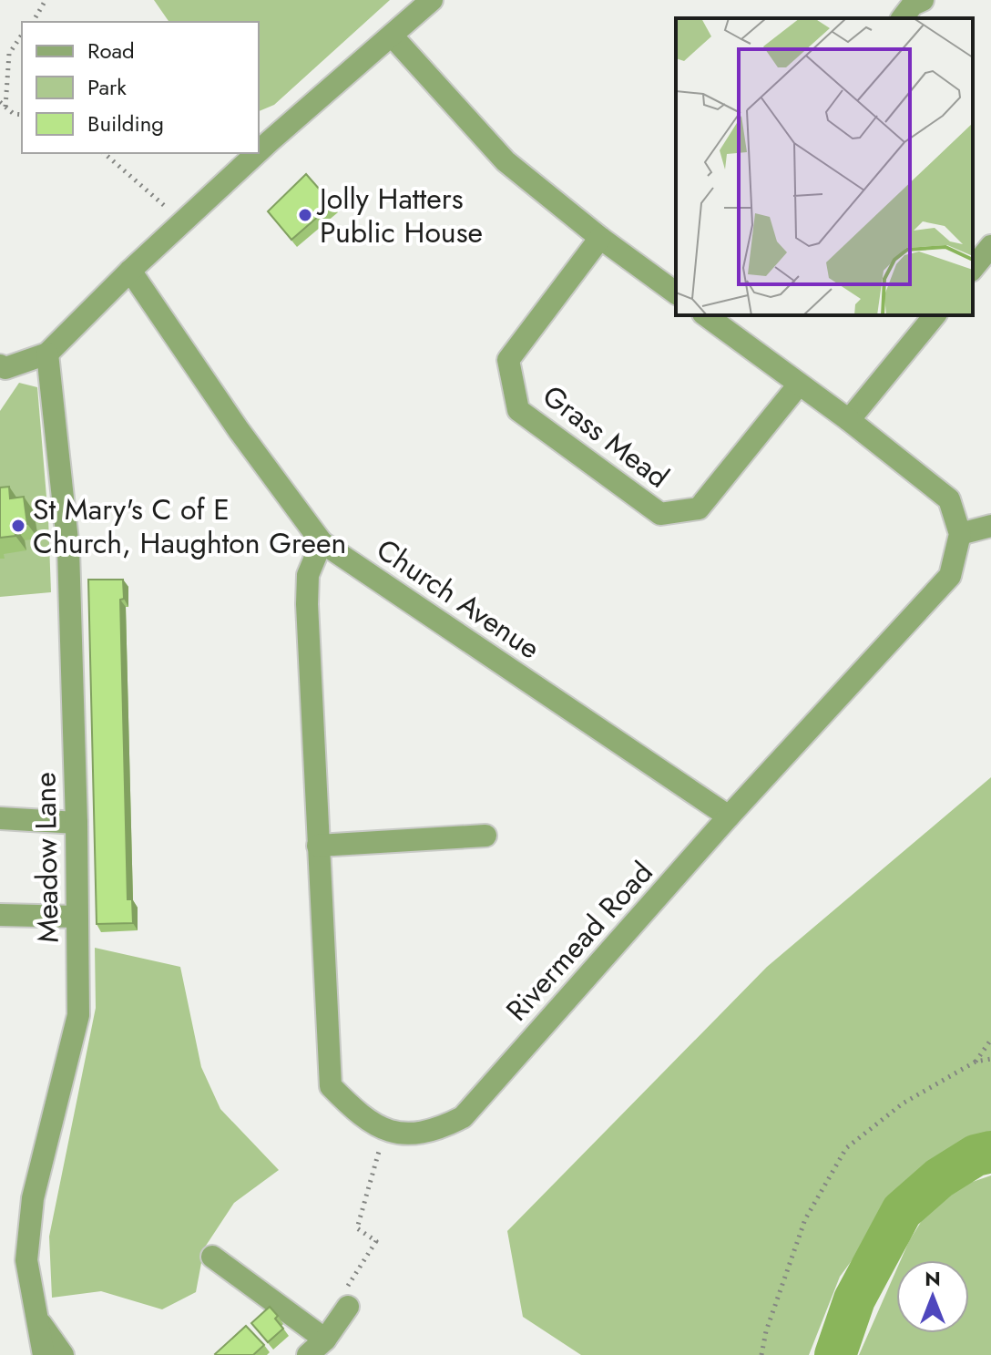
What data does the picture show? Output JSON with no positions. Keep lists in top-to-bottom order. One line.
{"streets":{"street":["Grass Mead","Church Avenue","Meadow Lane","Rivermead Road"]},"crossings":[["Church Avenue","Rivermead Road"]],"places":["Jolly Hatters Public House","St Mary's C of E Church, Haughton Green"],"legend":["Road","Park","Building"],"north":"top"}
